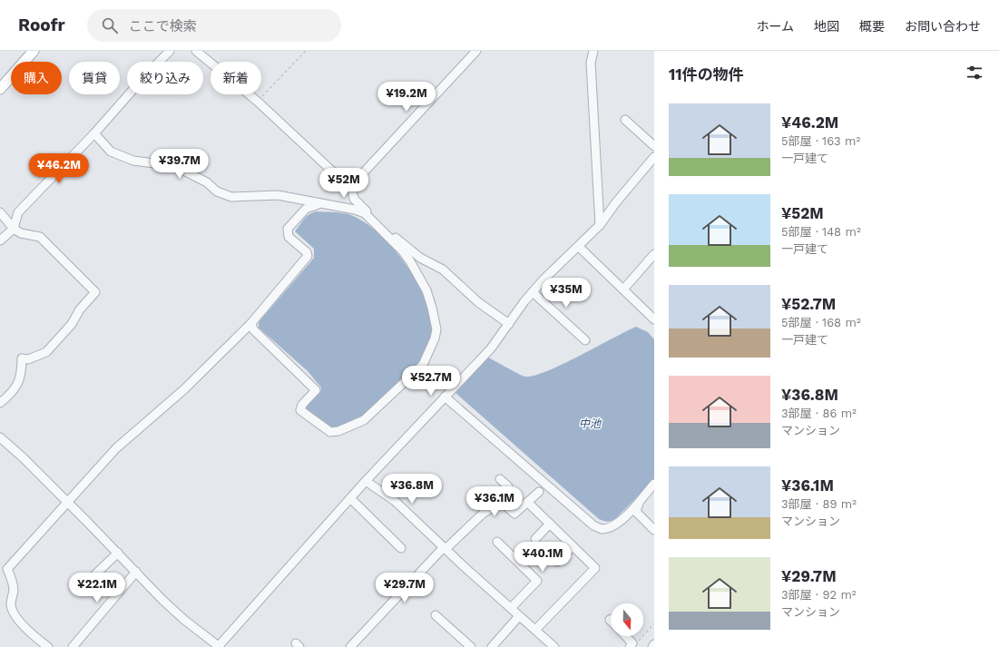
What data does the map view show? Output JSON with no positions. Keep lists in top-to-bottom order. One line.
{"water":["中池"],"north":"bottom","page":{"header":"Roofr","search":"ここで検索","nav":["ホーム","地図","概要","お問い合わせ"],"heading":"11件の物件","chip":["購入","賃貸","絞り込み","新着"],"price":["¥19.2M","¥39.7M","¥46.2M","¥52M","¥35M","¥52.7M","¥36.8M","¥36.1M","¥40.1M","¥22.1M","¥29.7M"],"list":[{"name":"¥46.2M","note":"5部屋 · 163 m² · 一戸建て"},{"name":"¥52M","note":"5部屋 · 148 m² · 一戸建て"},{"name":"¥52.7M","note":"5部屋 · 168 m² · 一戸建て"},{"name":"¥36.8M","note":"3部屋 · 86 m² · マンション"},{"name":"¥36.1M","note":"3部屋 · 89 m² · マンション"},{"name":"¥29.7M","note":"3部屋 · 92 m² · マンション"}]}}
